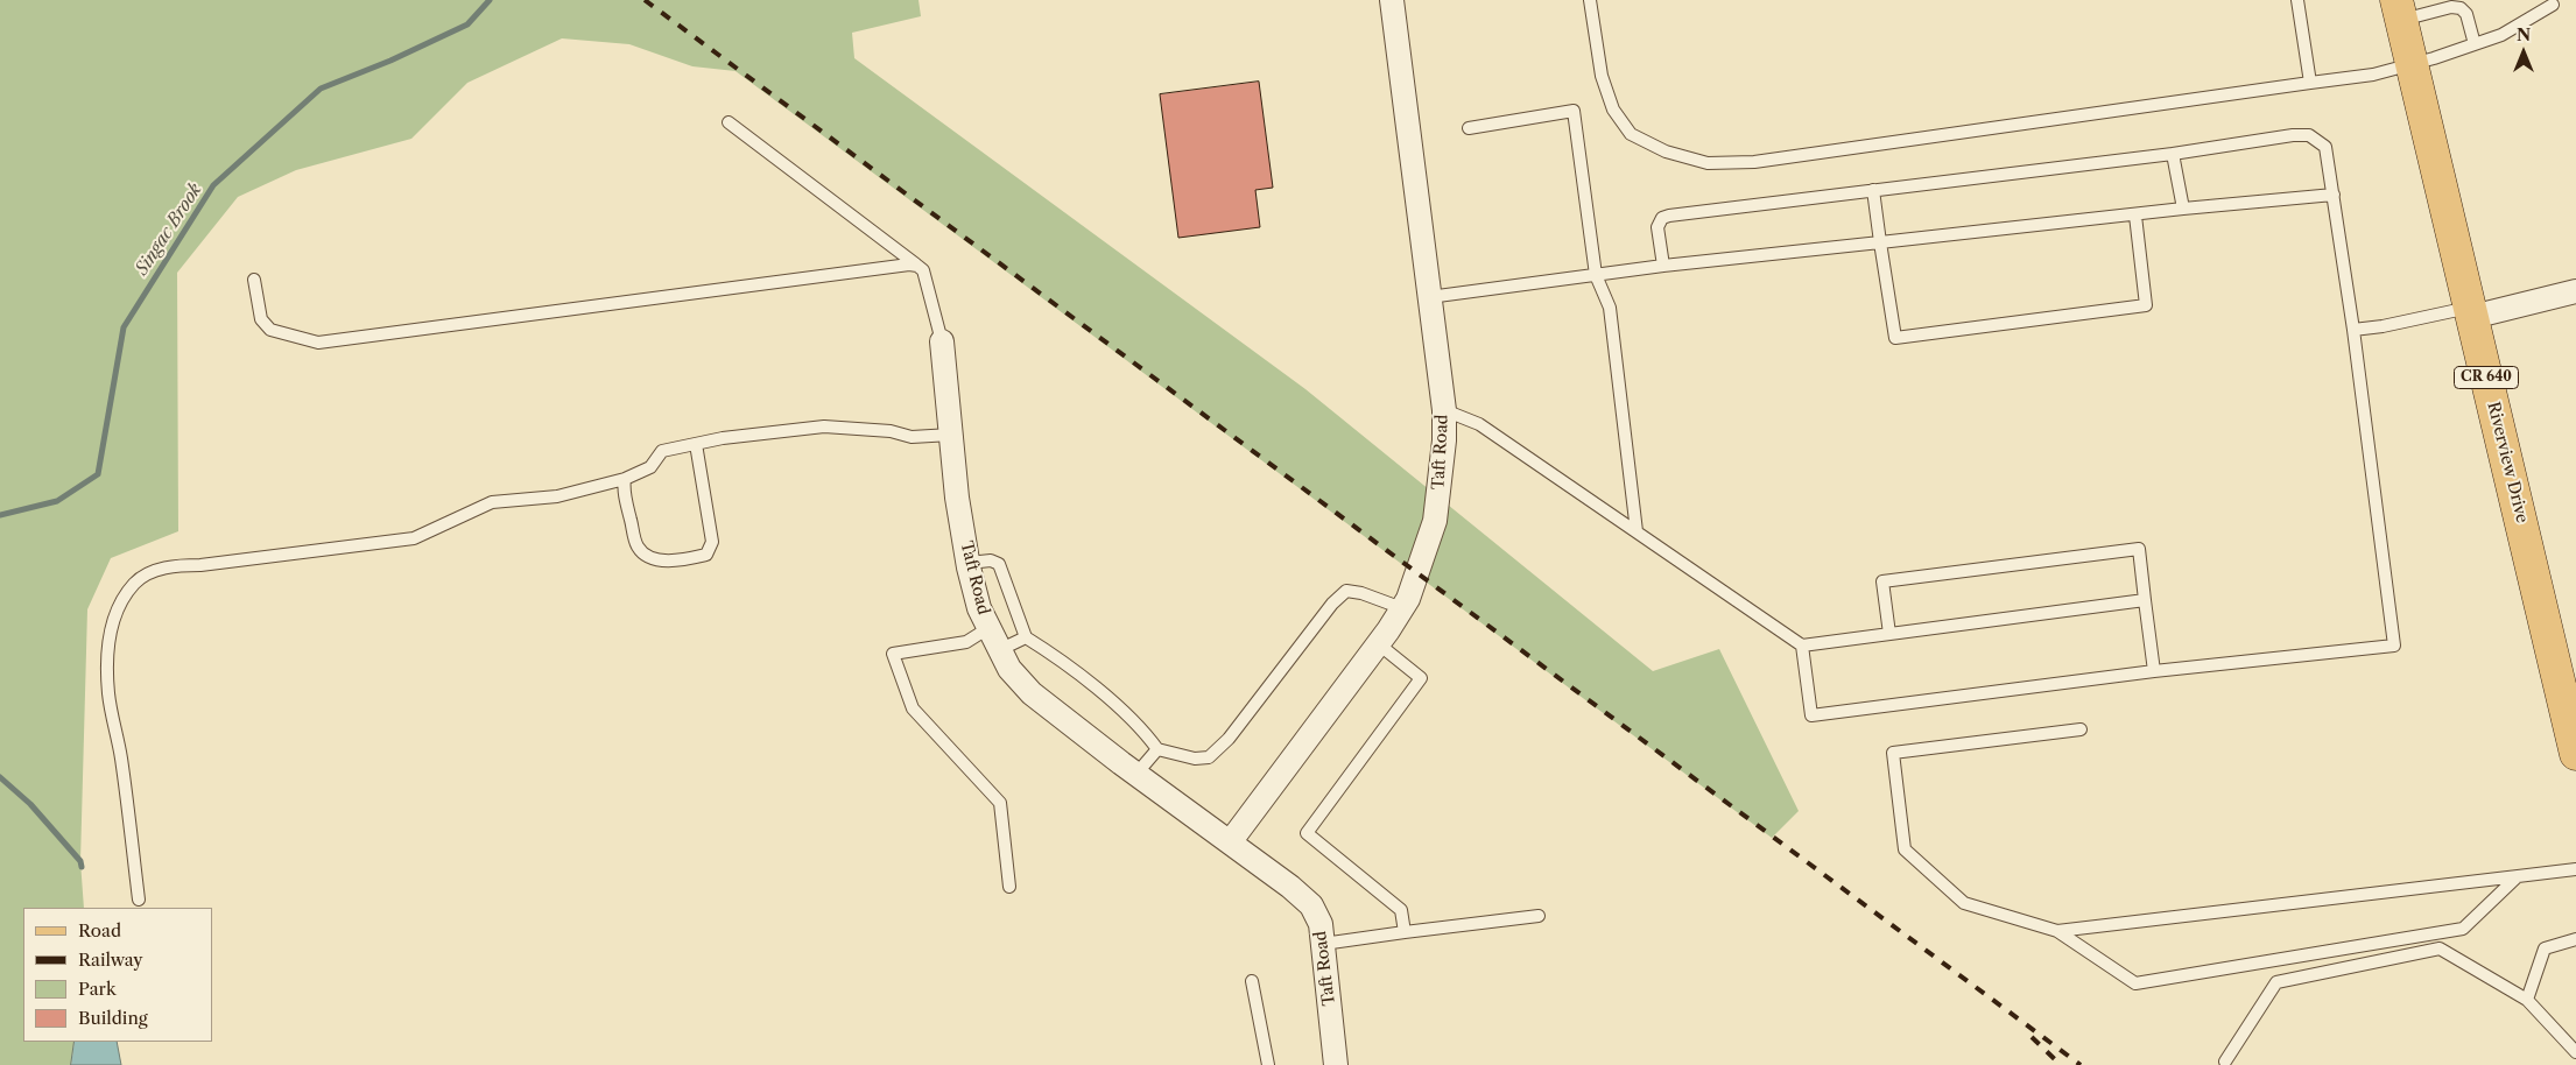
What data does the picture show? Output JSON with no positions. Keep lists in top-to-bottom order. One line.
{"streets":{"main road":["CR 640","Riverview Drive"],"street":["Taft Road"]},"water":["Singac Brook"],"legend":["Road","Railway","Park","Building"],"north":"top"}
